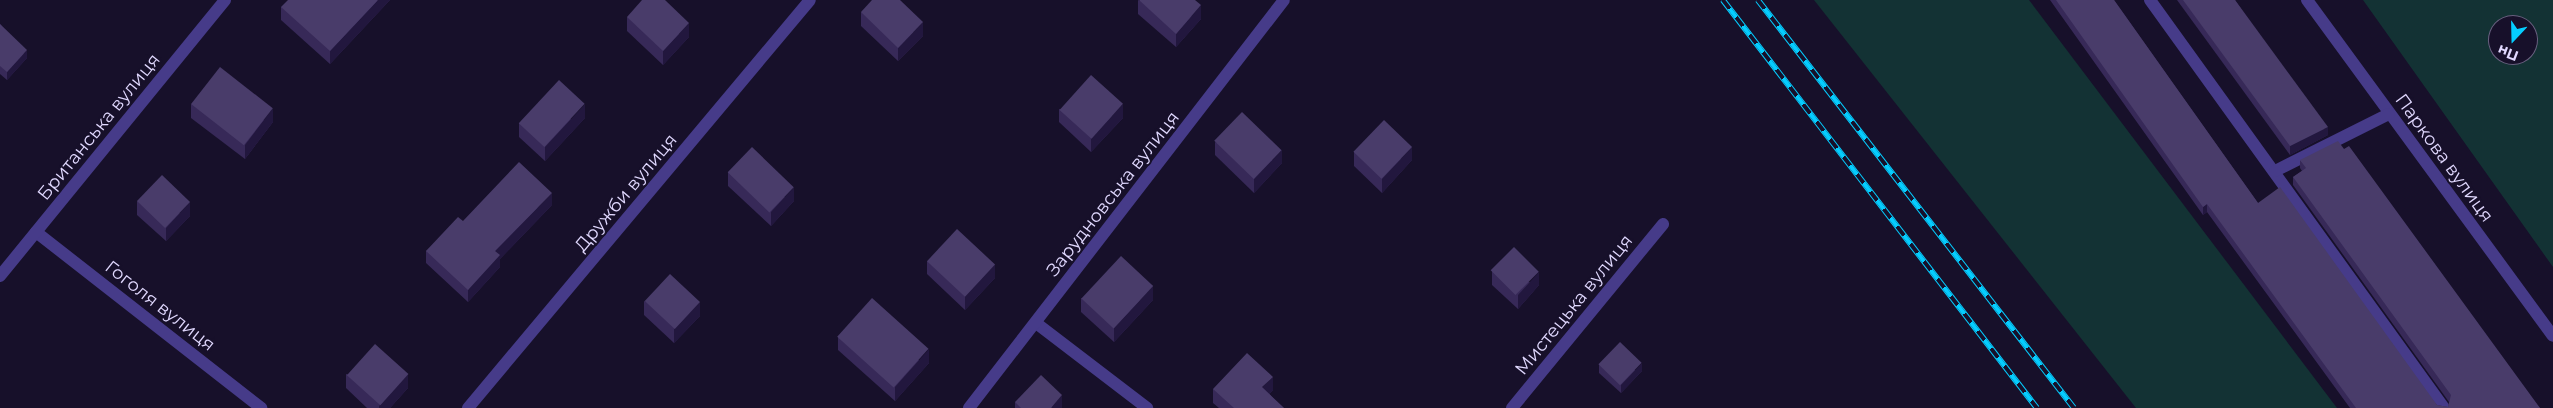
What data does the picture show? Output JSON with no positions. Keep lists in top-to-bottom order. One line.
{"streets":{"street":["Британська вулиця","Паркова вулиця","Дружби вулиця","Зарудновська вулиця","Мистецька вулиця","Гоголя вулиця"]},"crossings":[["Британська вулиця","Гоголя вулиця"]],"north":"bottom"}
